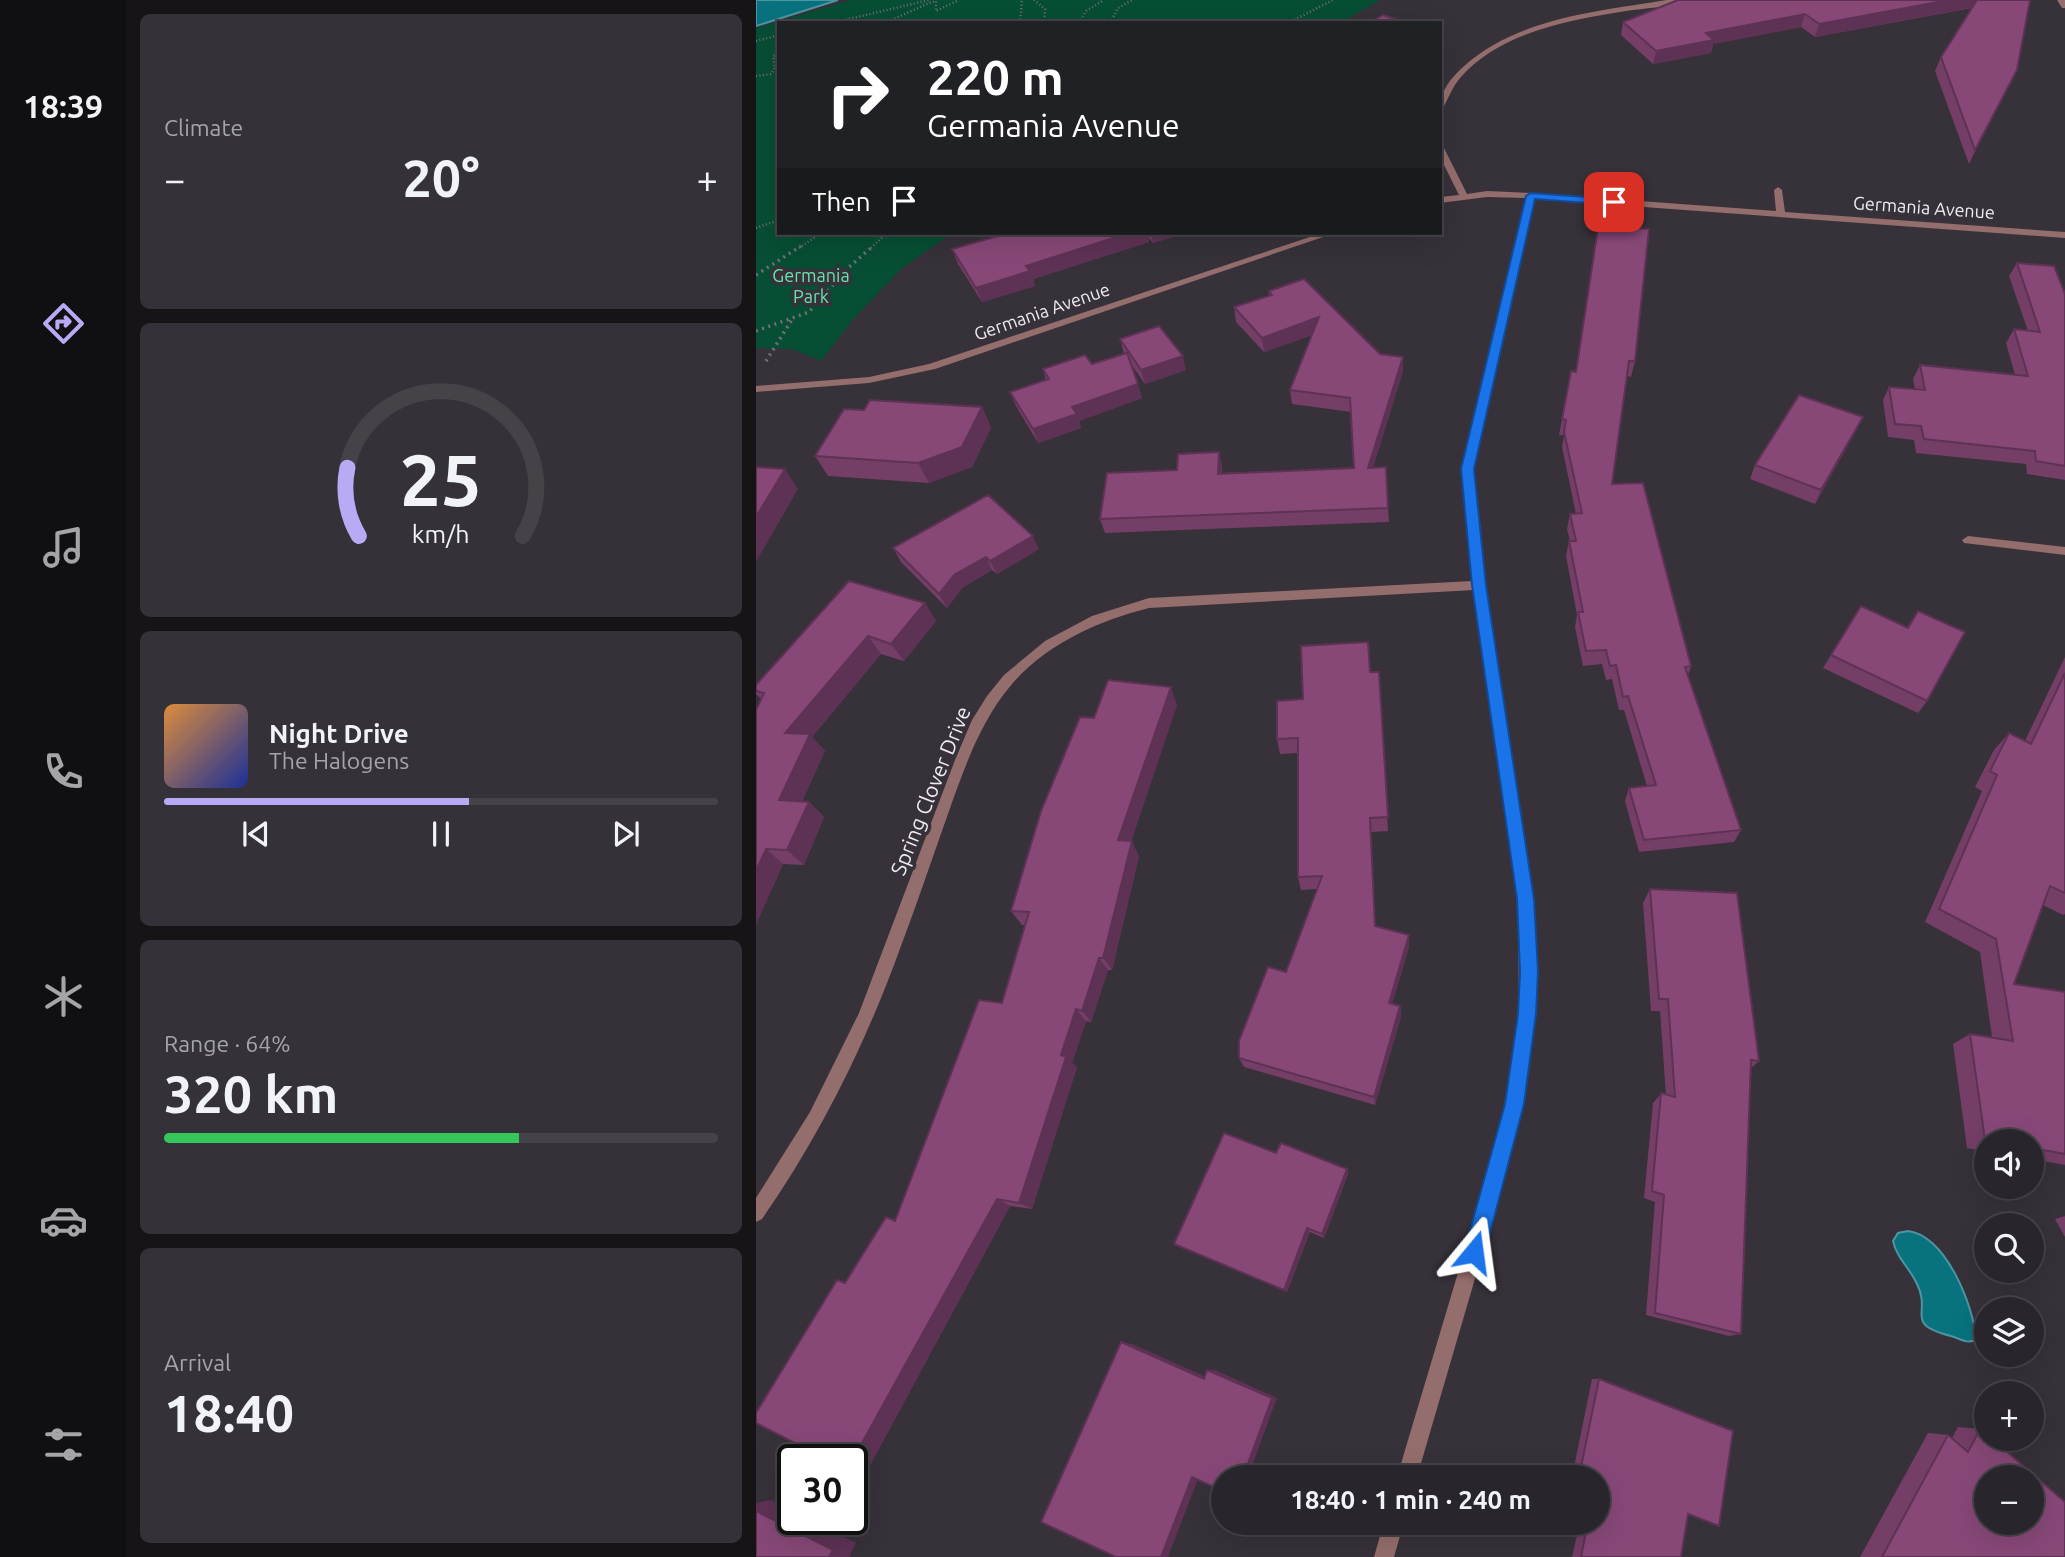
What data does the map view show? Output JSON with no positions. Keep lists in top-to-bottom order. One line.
{"streets":{"street":["Germania Avenue","Spring Clover Drive"]},"parks":["Germania Park"],"page":{"tabs":"18:39","tile":["Climate",["Range · 64%","320 km"],["Arrival","18:40"]],"turn":["220 m","Germania Avenue"],"heat":["−","20°","+"],"then":"Then","song":["Night Drive","The Halogens"],"map_buttons":["+","−"],"limit":"30","trip":"18:40 · 1 min · 240 m","gauge":["25","km/h"]}}
